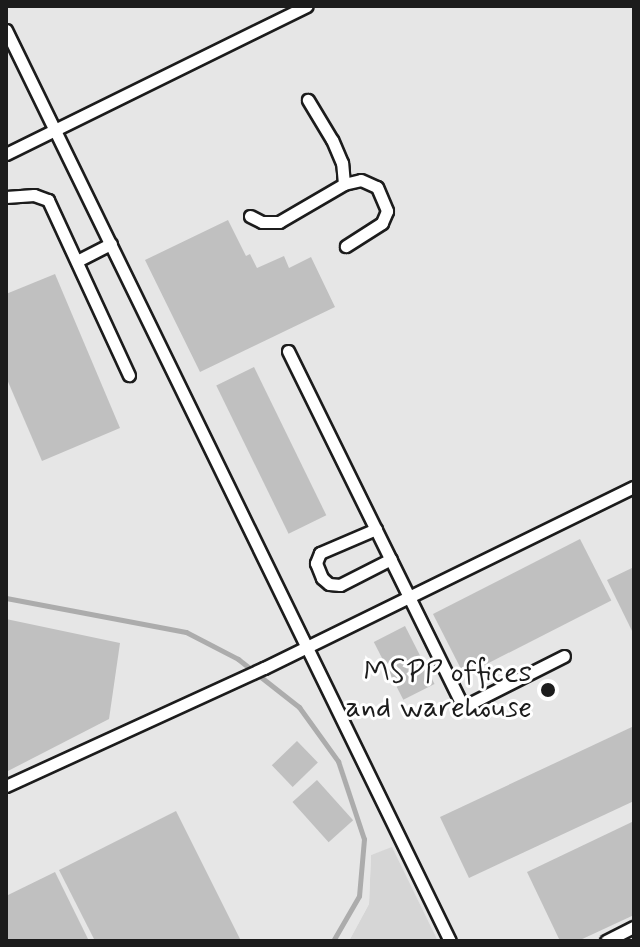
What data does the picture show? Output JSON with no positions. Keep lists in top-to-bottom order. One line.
{"places":["MSPP offices and warehouse"]}
